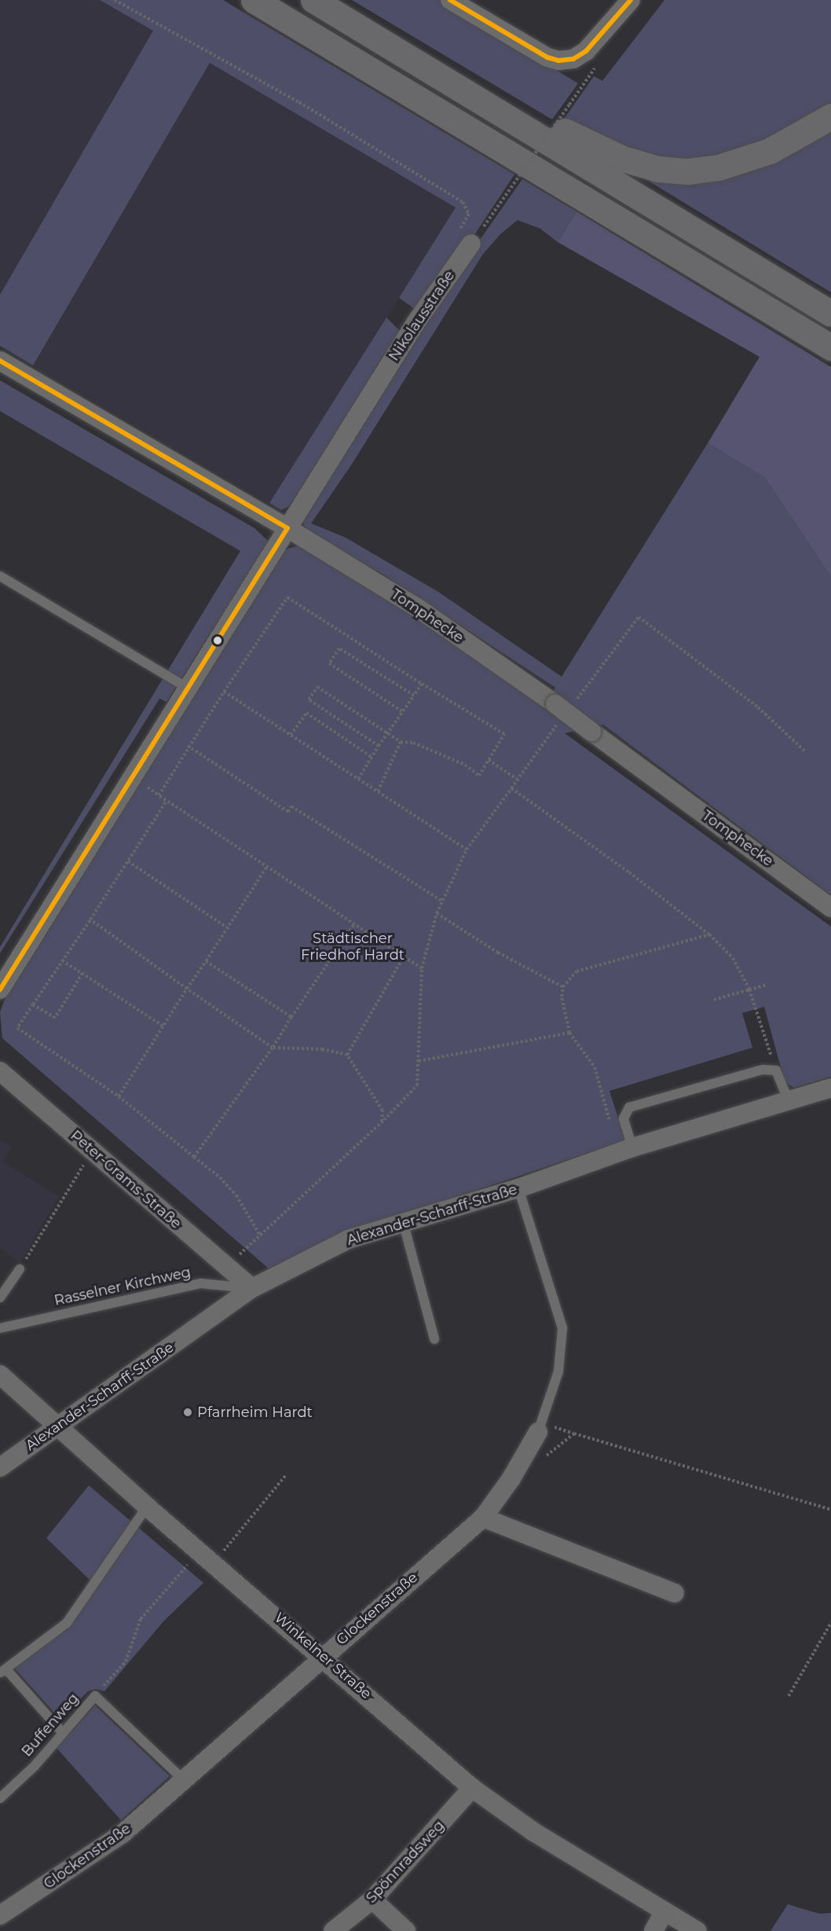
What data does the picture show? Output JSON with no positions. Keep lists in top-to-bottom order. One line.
{"streets":{"street":["Nikolausstraße","Tomphecke","Peter-Grams-Straße","Alexander-Scharff-Straße","Glockenstraße","Winkelner Straße","Spönnradsweg"],"lane":["Rasselner Kirchweg","Buffenweg"]},"crossings":[["Nikolausstraße","Tomphecke"],["Peter-Grams-Straße","Alexander-Scharff-Straße"],["Peter-Grams-Straße","Rasselner Kirchweg"],["Alexander-Scharff-Straße","Rasselner Kirchweg"],["Alexander-Scharff-Straße","Winkelner Straße"],["Glockenstraße","Winkelner Straße"],["Glockenstraße","Buffenweg"],["Winkelner Straße","Spönnradsweg"]],"parks":["Städtischer Friedhof Hardt"],"places":["Pfarrheim Hardt"]}
